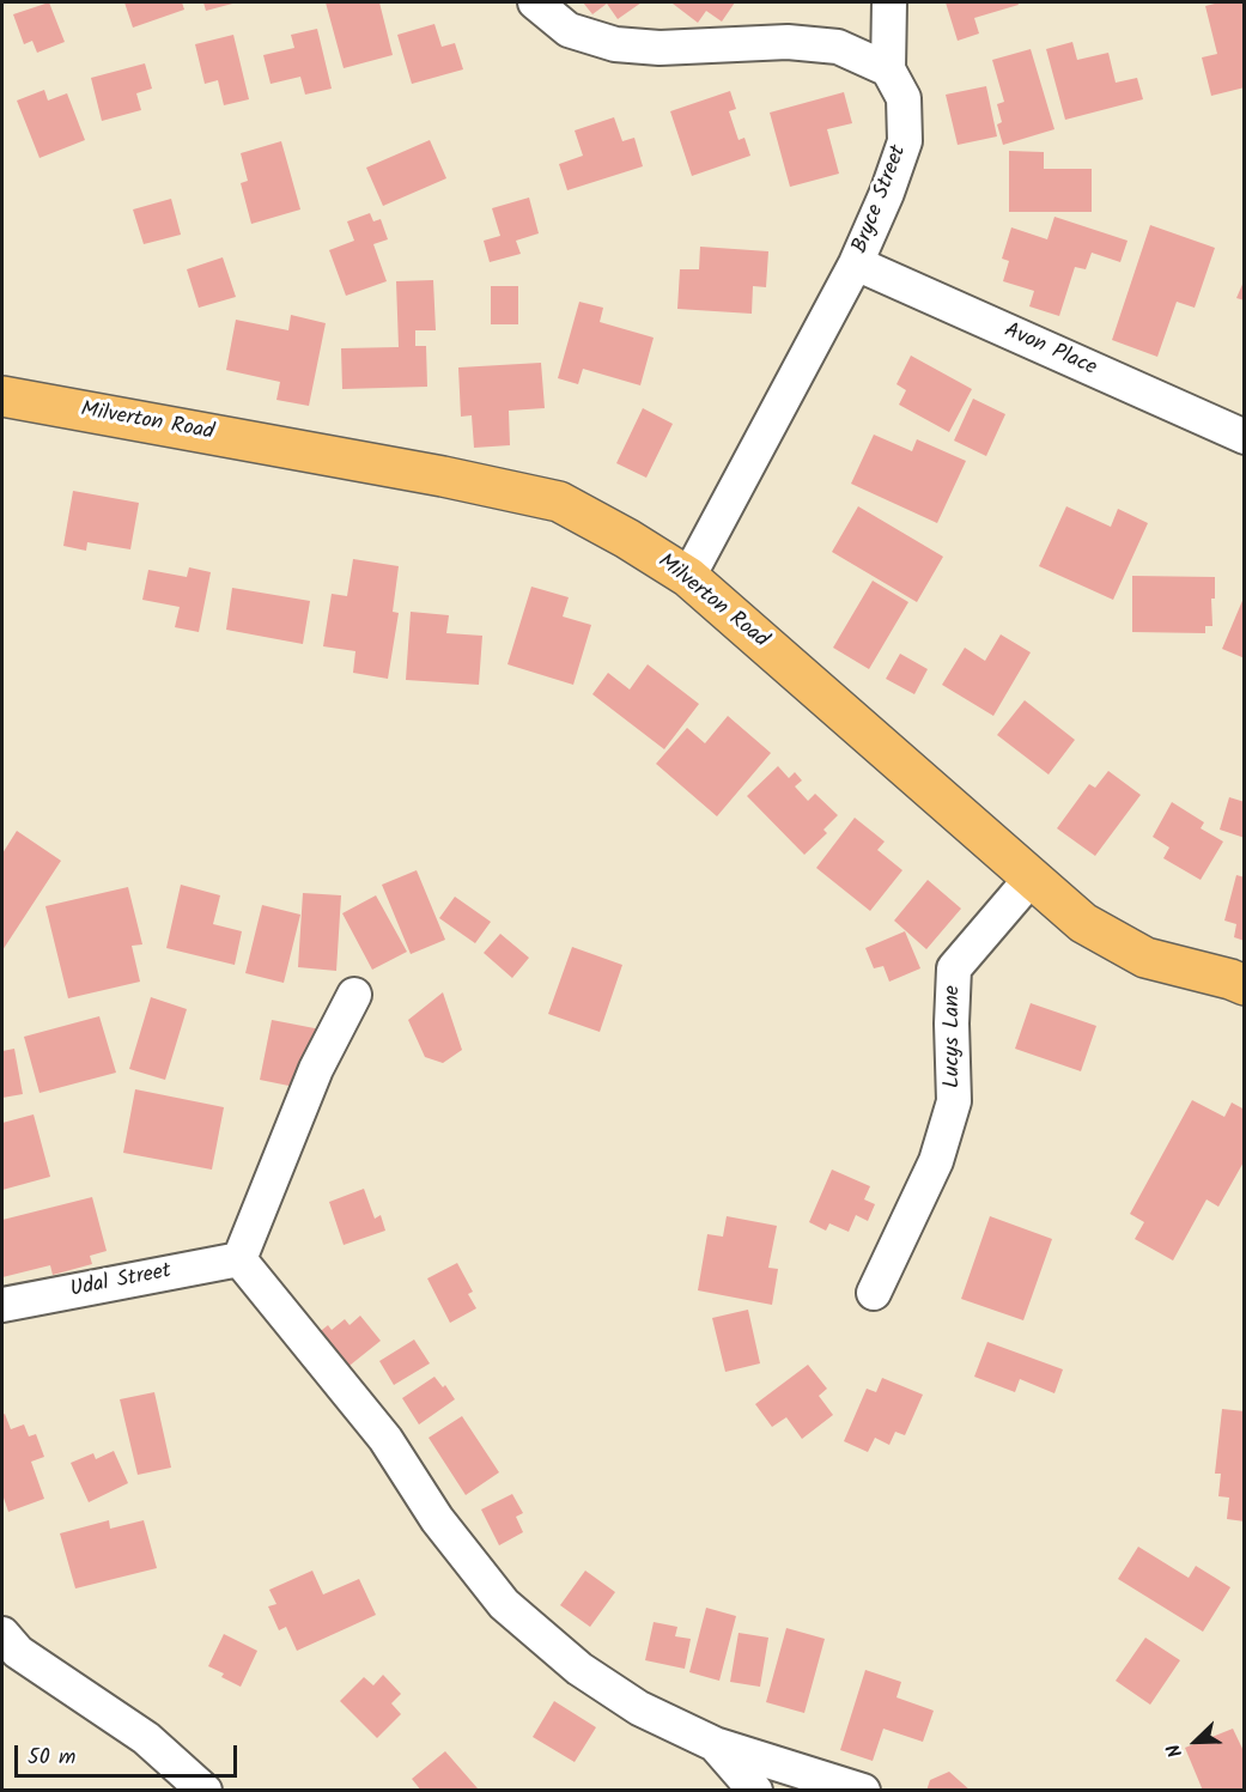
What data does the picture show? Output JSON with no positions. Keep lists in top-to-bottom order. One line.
{"streets":{"main road":["Milverton Road"],"street":["Bryce Street","Avon Place","Lucys Lane","Udal Street"]},"crossings":[["Bryce Street","Avon Place"],["Bryce Street","Milverton Road"],["Milverton Road","Lucys Lane"]],"scale_bar":"50 m","north":"bottom left"}
